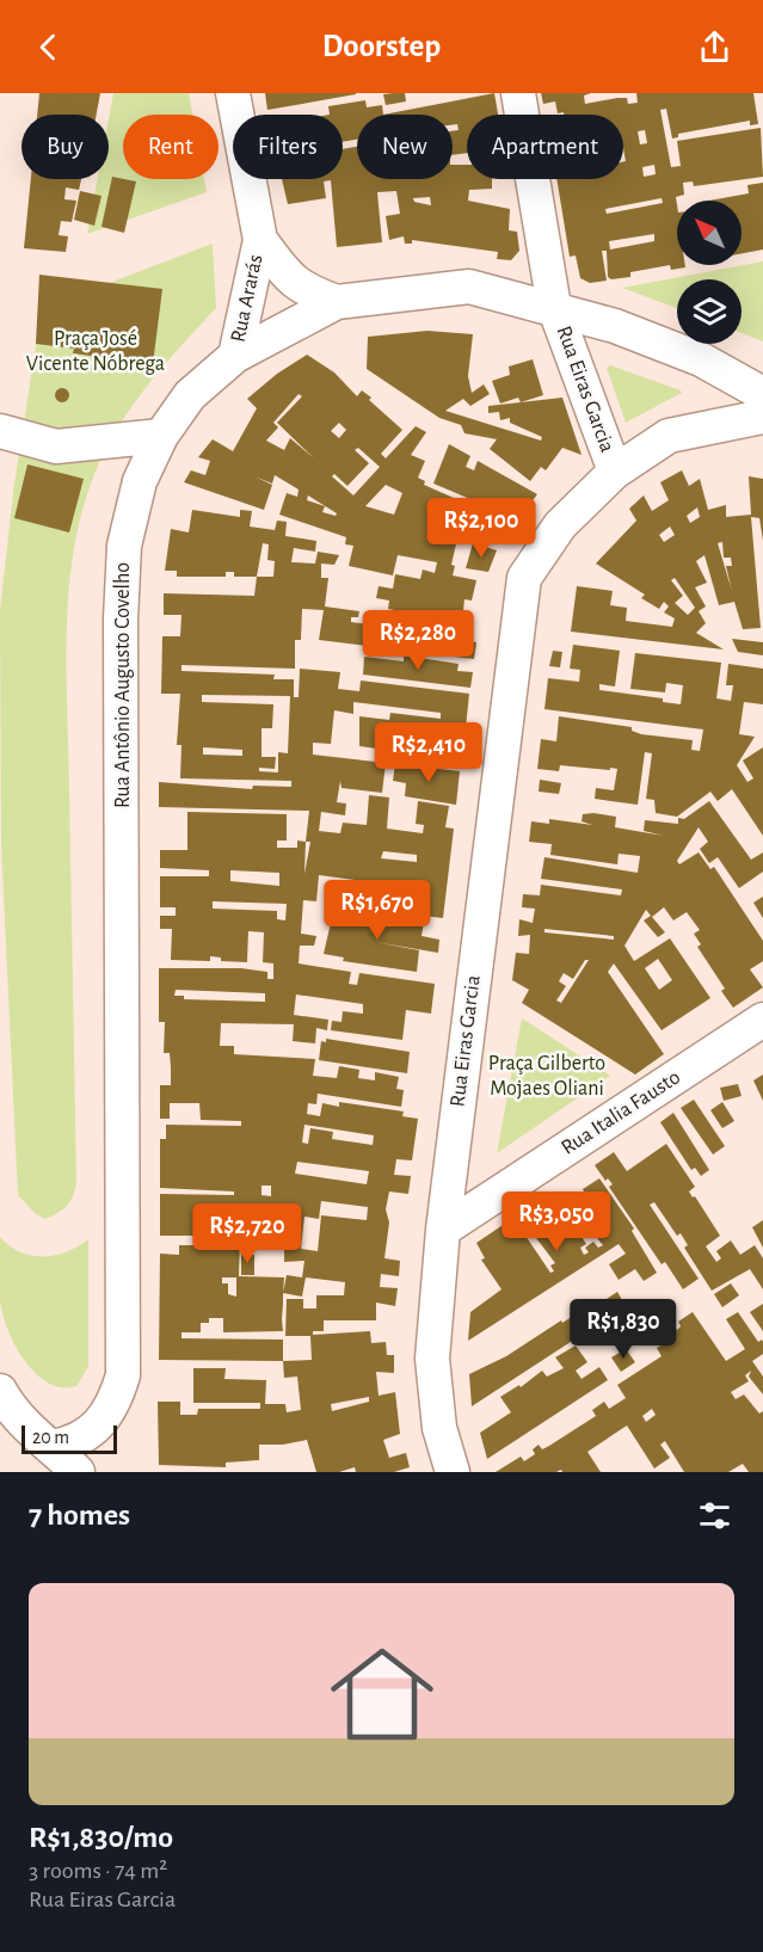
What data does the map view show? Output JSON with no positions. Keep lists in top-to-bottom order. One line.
{"streets":{"street":["Rua Ararás","Rua Eiras Garcia","Rua Antônio Augusto Covelho","Rua Italia Fausto"]},"crossings":[["Rua Ararás","Rua Antônio Augusto Covelho"],["Rua Eiras Garcia","Rua Antônio Augusto Covelho"],["Rua Eiras Garcia","Rua Italia Fausto"]],"parks":["Praça José Vicente Nóbrega","Praça Gilberto Mojaes Oliani"],"scale_bar":"20 m","north":"top left","page":{"header":"Doorstep","chip":["Buy","Rent","Filters","New","Apartment"],"price":["R$2,100","R$2,280","R$2,410","R$1,670","R$3,050","R$2,720","R$1,830"],"scale":"20 m","heading":"7 homes","list":[{"name":"R$1,830/mo","note":"3 rooms · 74 m² · Rua Eiras Garcia"}]}}
